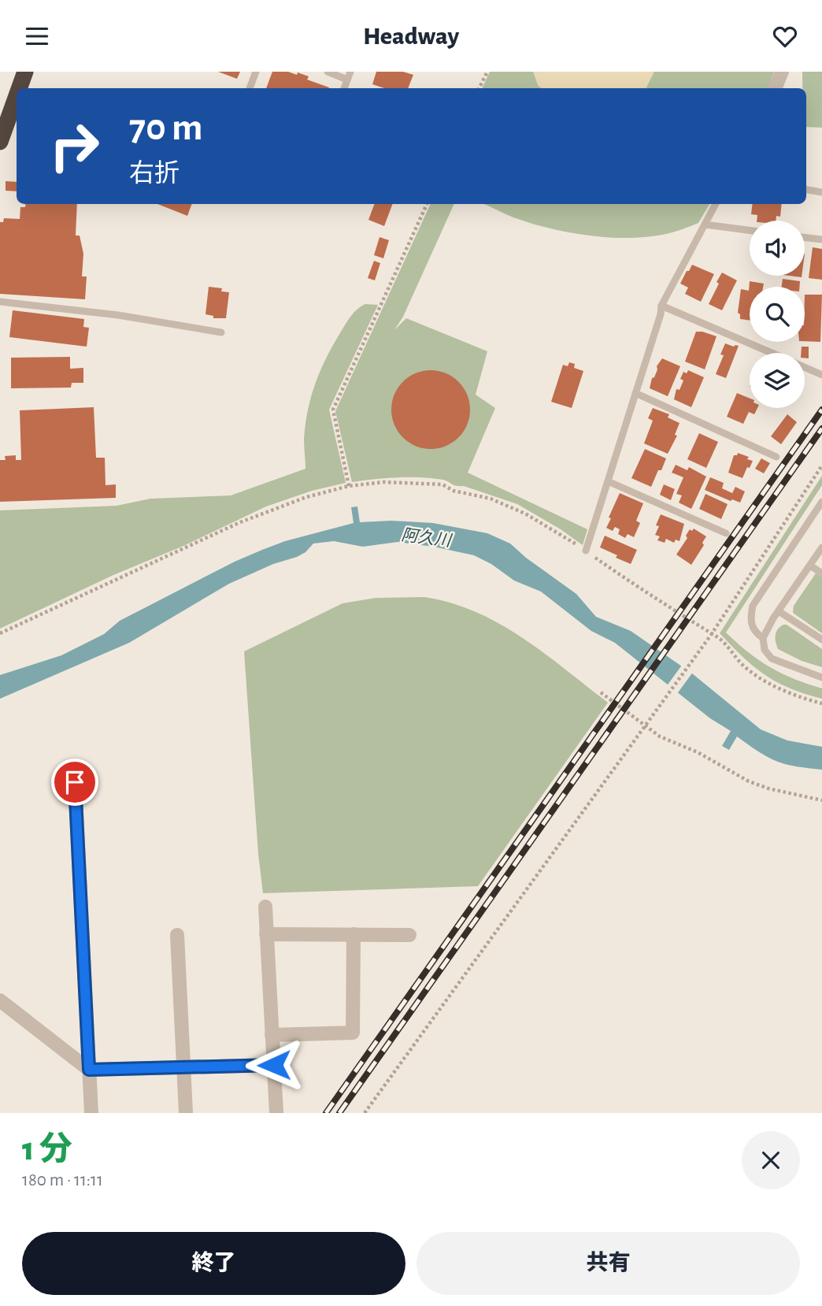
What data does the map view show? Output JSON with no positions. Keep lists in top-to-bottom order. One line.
{"water":["阿久川"],"page":{"header":"Headway","turn":["70 m","右折"],"heading":["1 分","180 m · 11:11"],"buttons":["終了","共有"]}}
